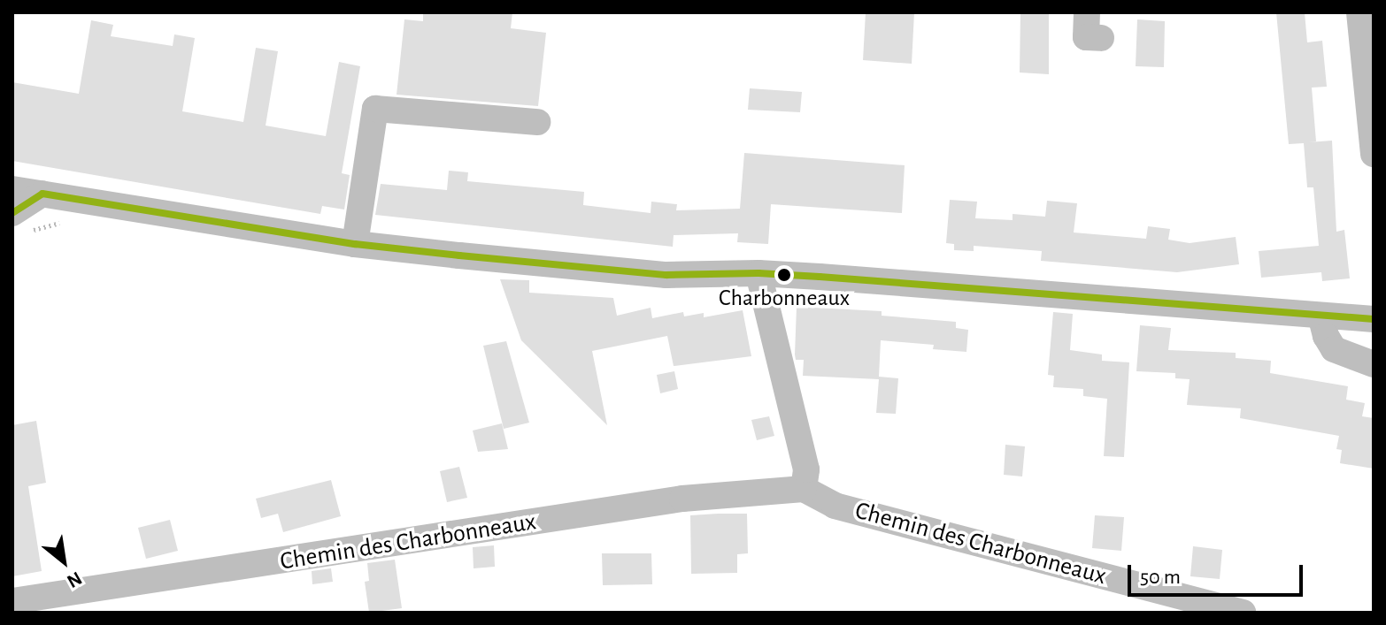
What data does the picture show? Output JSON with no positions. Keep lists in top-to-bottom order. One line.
{"streets":{"street":["Chemin des Charbonneaux"]},"places":["Charbonneaux"],"scale_bar":"50 m","north":"bottom right"}
